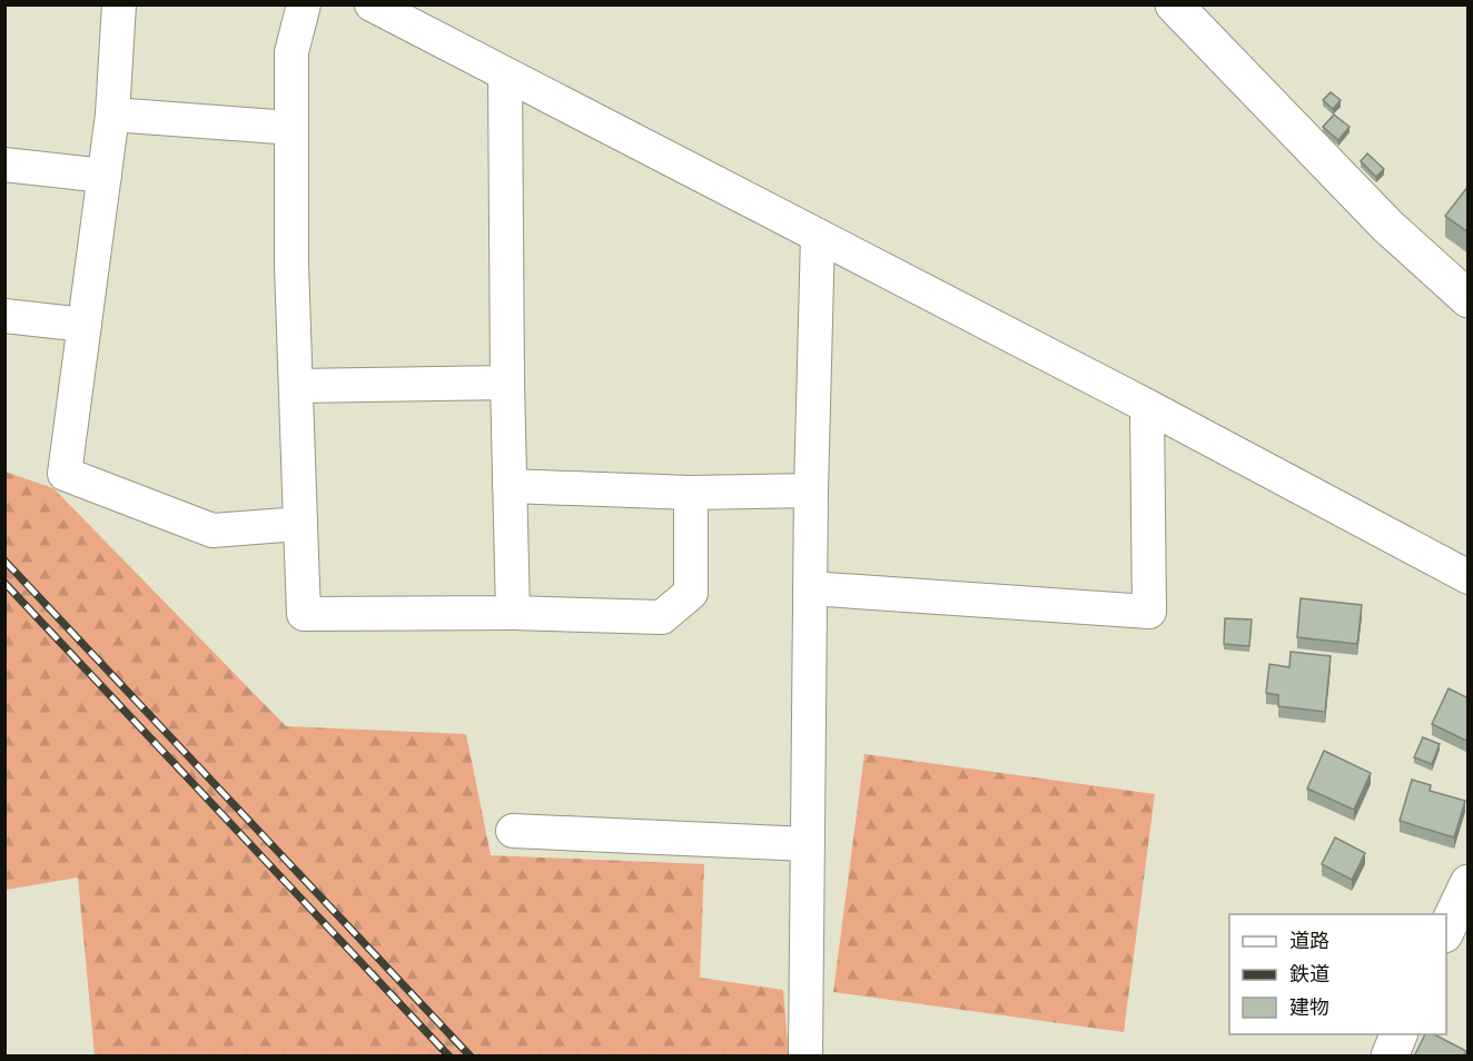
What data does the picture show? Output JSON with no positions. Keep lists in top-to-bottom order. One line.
{"legend":["道路","鉄道","建物"]}
